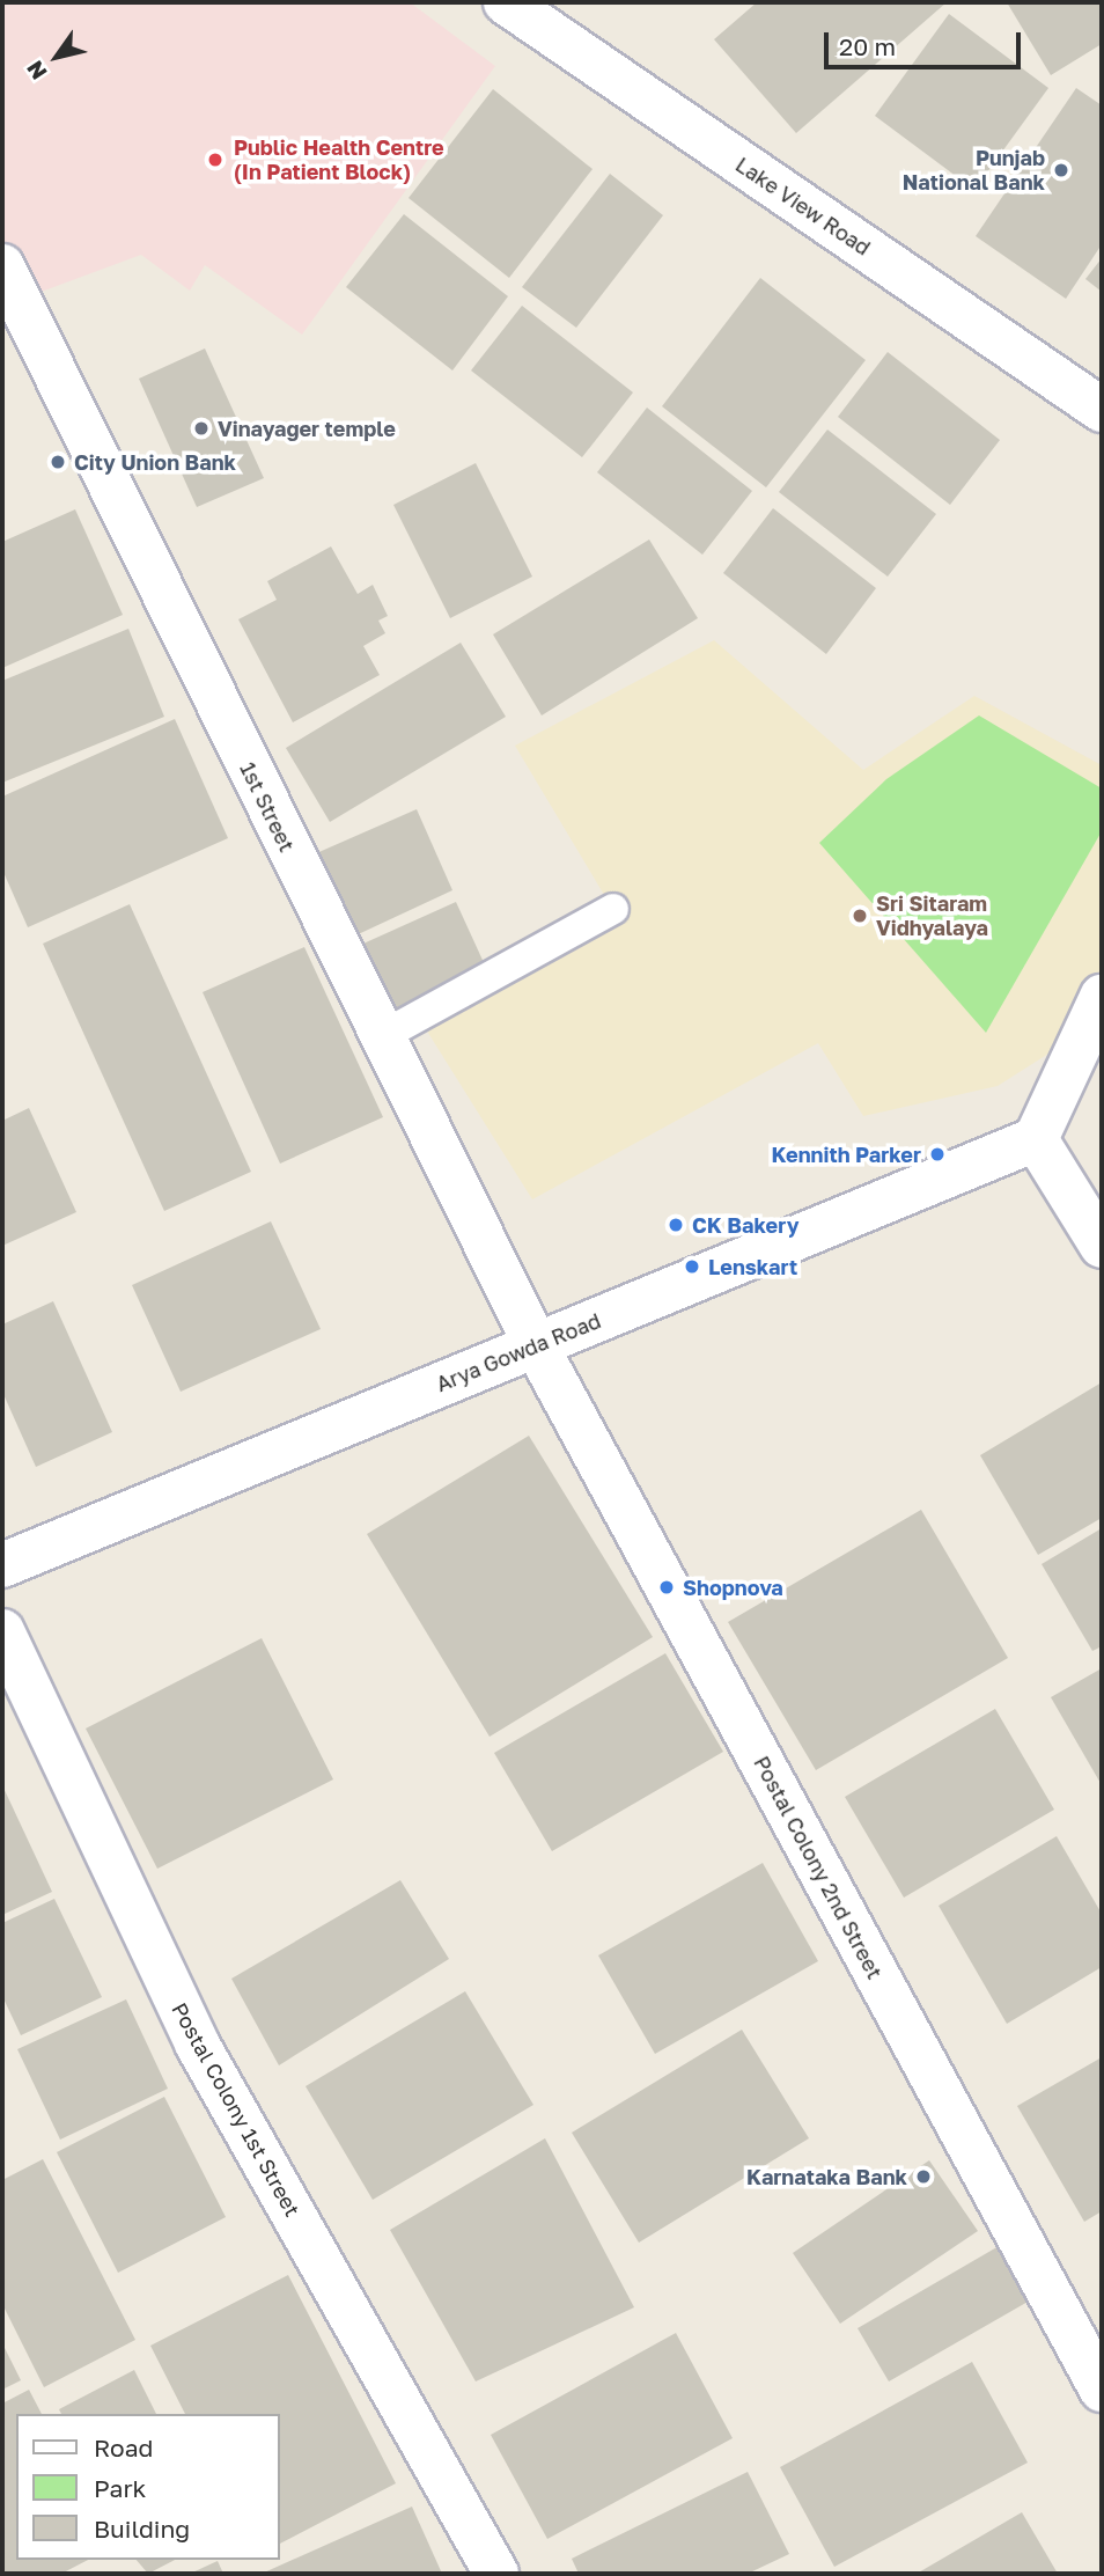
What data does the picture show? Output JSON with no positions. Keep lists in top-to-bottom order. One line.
{"streets":{"street":["Lake View Road","1st Street","Arya Gowda Road","Postal Colony 2nd Street","Postal Colony 1st Street"]},"crossings":[["1st Street","Arya Gowda Road"],["1st Street","Postal Colony 2nd Street"],["Arya Gowda Road","Postal Colony 2nd Street"]],"places":["Public Health Centre (In Patient Block)","Punjab National Bank","Vinayager temple","City Union Bank","Sri Sitaram Vidhyalaya","Kennith Parker","CK Bakery","Lenskart","Shopnova","Karnataka Bank"],"legend":["Road","Park","Building"],"scale_bar":"20 m","north":"bottom left"}
